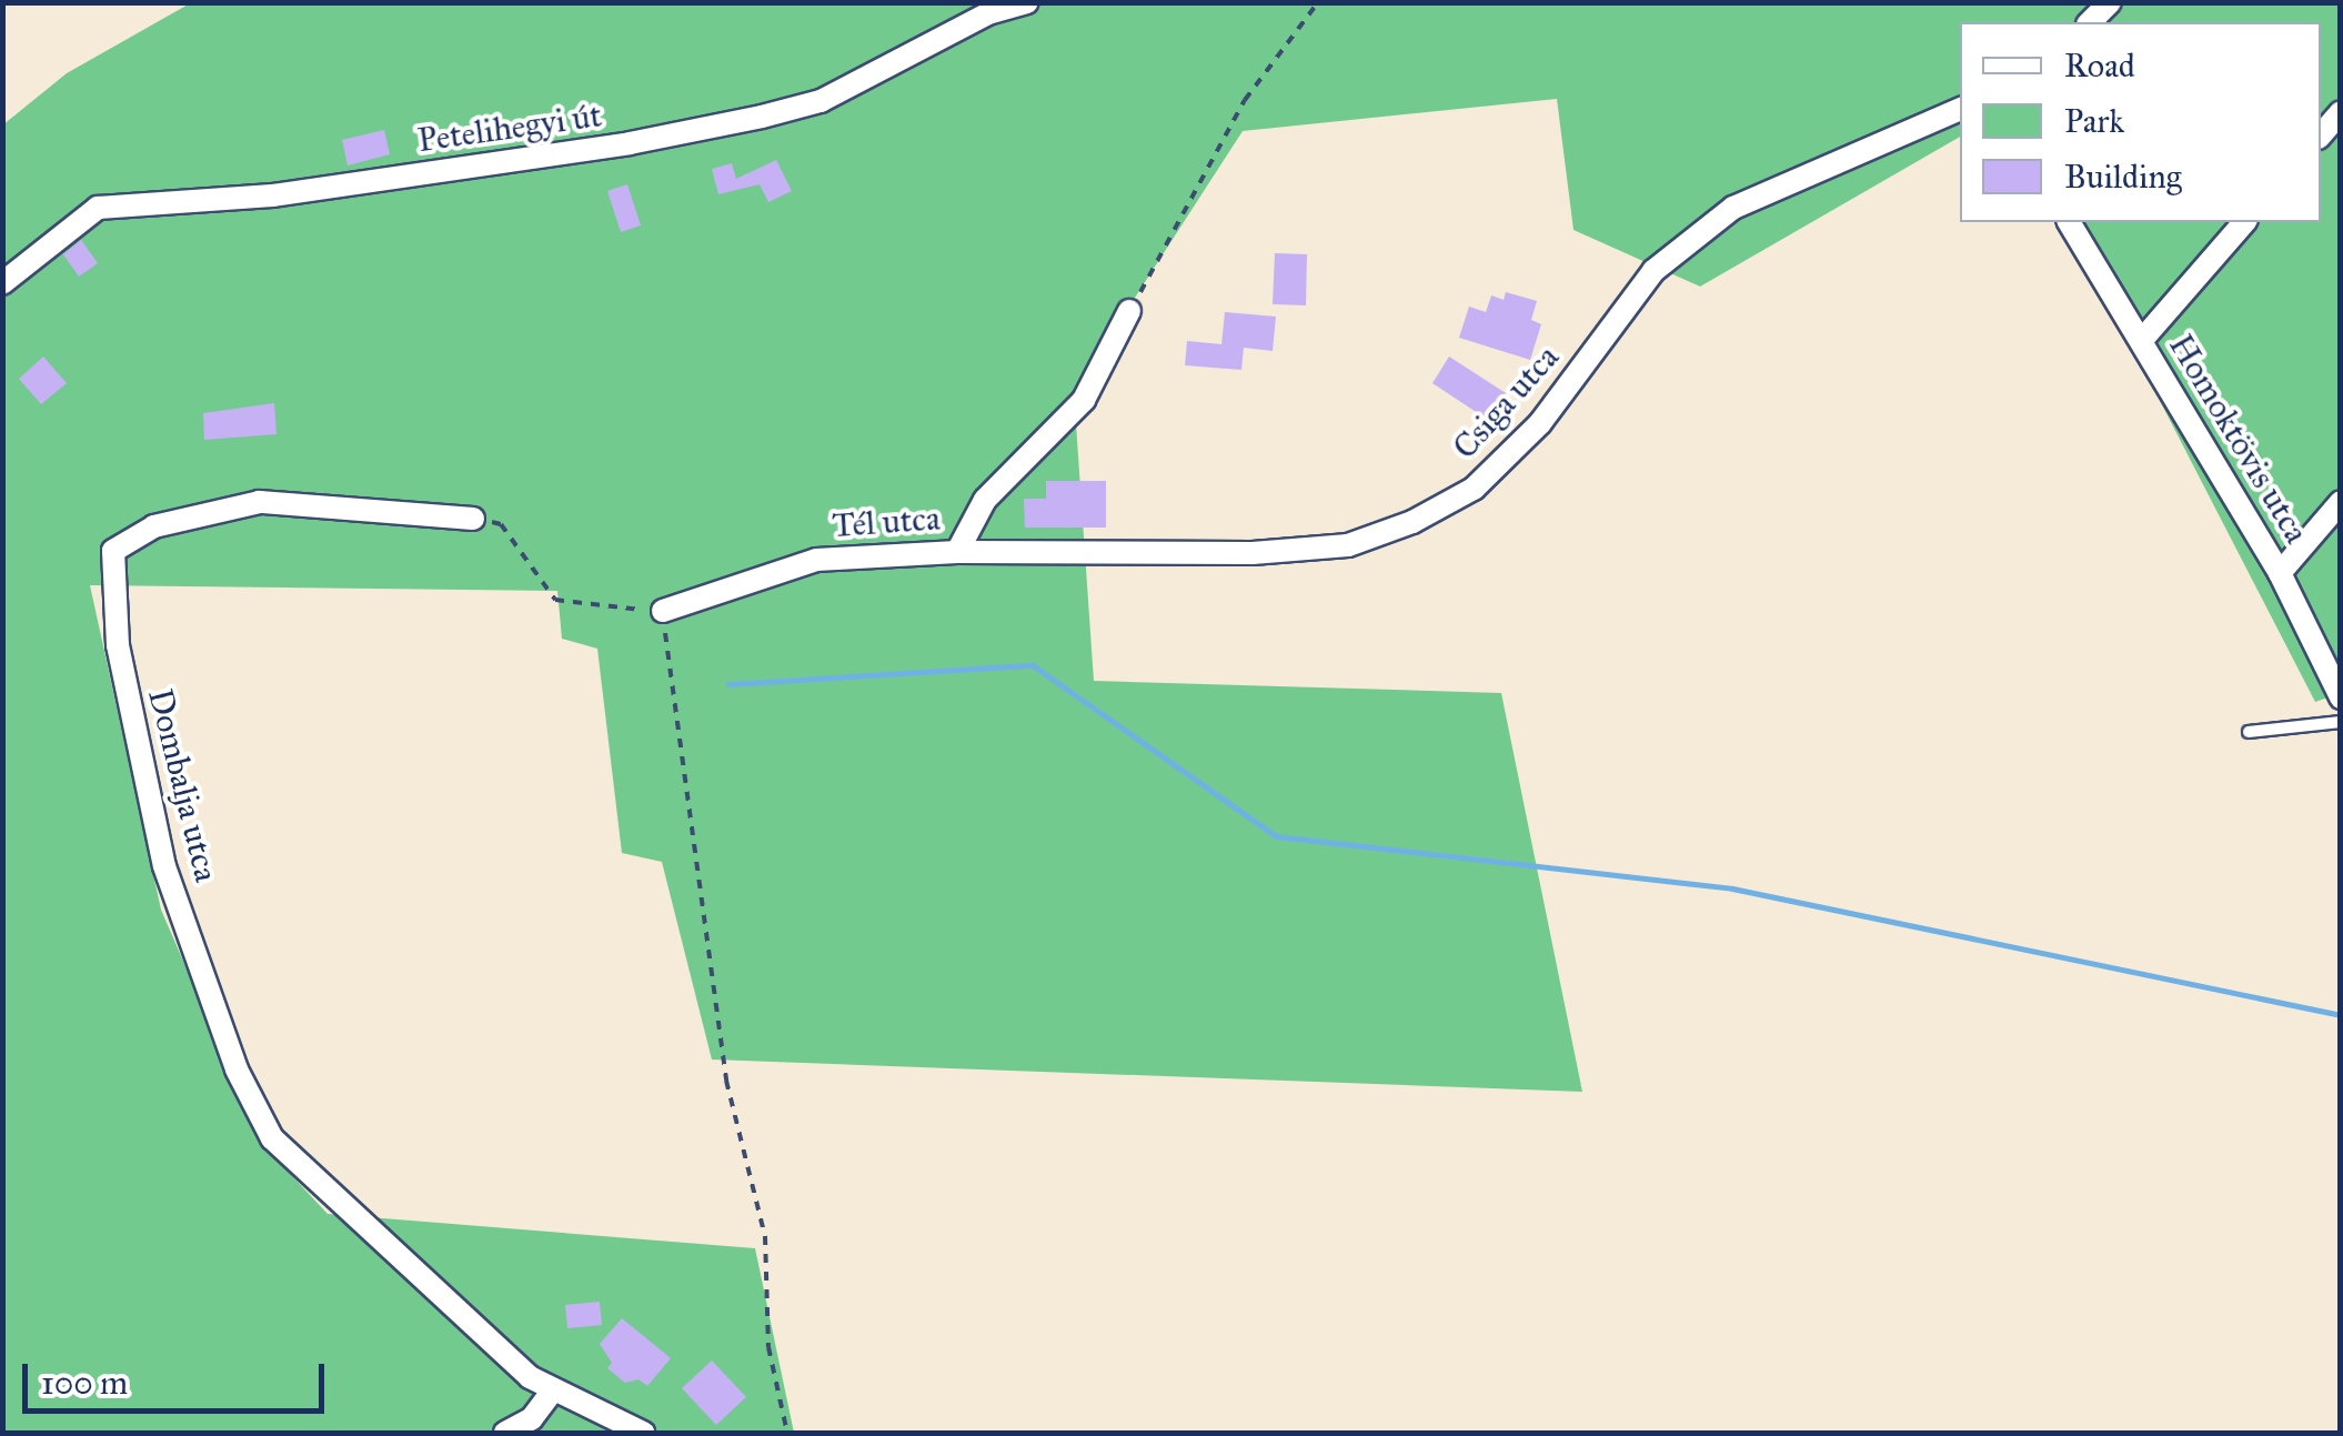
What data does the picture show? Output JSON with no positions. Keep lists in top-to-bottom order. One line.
{"streets":{"street":["Petelihegyi út","Csiga utca","Homoktövis utca","Tél utca","Dombalja utca"]},"crossings":[["Csiga utca","Tél utca"]],"legend":["Road","Park","Building"],"scale_bar":"100 m"}
